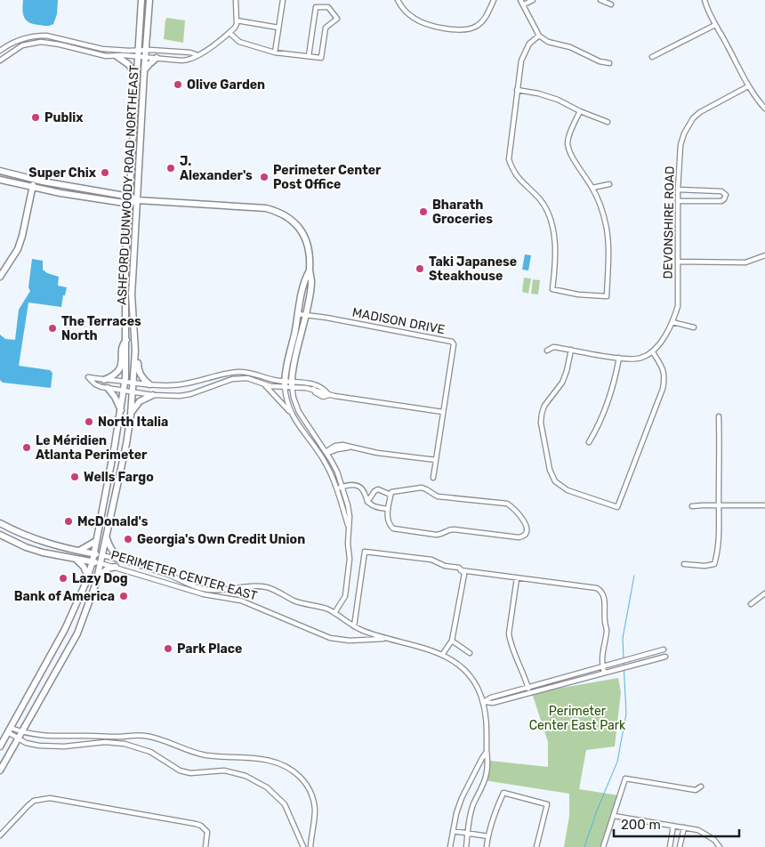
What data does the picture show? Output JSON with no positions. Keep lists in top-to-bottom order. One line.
{"streets":{"main road":["ASHFORD DUNWOODY ROAD NORTHEAST"],"street":["DEVONSHIRE ROAD","MADISON DRIVE","PERIMETER CENTER EAST"]},"crossings":[["ASHFORD DUNWOODY ROAD NORTHEAST","PERIMETER CENTER EAST"]],"parks":["Perimeter Center East Park"],"places":["Olive Garden","Publix","J. Alexander's","Super Chix","Perimeter Center Post Office","Bharath Groceries","Taki Japanese Steakhouse","The Terraces North","North Italia","Le Méridien Atlanta Perimeter","Wells Fargo","McDonald's","Georgia's Own Credit Union","Lazy Dog","Bank of America","Park Place"],"scale_bar":"200 m"}
